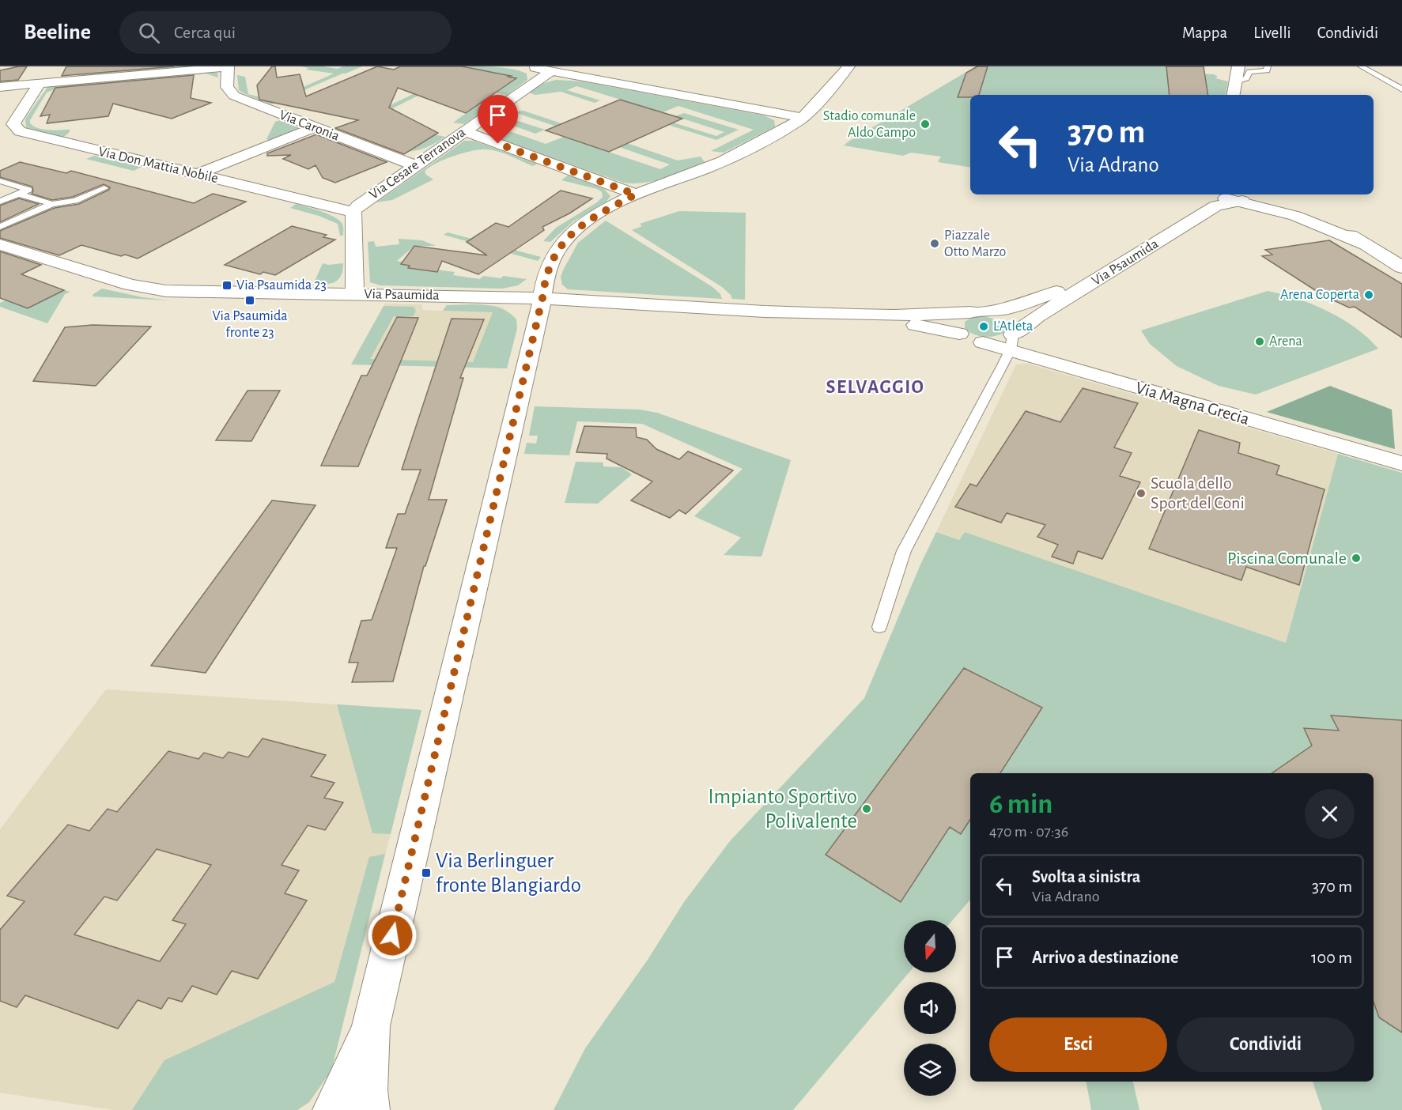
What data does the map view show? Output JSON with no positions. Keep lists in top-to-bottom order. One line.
{"streets":{"street":["Via Caronia","Via Cesare Terranova","Via Don Mattia Nobile","Via Psaumida","Via Magna Grecia"]},"crossings":[["Via Caronia","Via Cesare Terranova"],["Via Cesare Terranova","Via Don Mattia Nobile"],["Via Cesare Terranova","Via Psaumida"],["Via Psaumida","Via Magna Grecia"]],"districts":["SELVAGGIO"],"places":{"other":["Stadio comunale Aldo Campo","Piazzale Otto Marzo","Arena Coperta","L'Atleta","Arena","Scuola dello Sport del Coni","Piscina Comunale","Impianto Sportivo Polivalente"],"transit":["Via Psaumida 23","Via Psaumida fronte 23","Via Berlinguer fronte Blangiardo"]},"north":"bottom","page":{"header":"Beeline","search":"Cerca qui","nav":["Mappa","Livelli","Condividi"],"turn":["370 m","Via Adrano"],"heading":["6 min","470 m · 07:36"],"list":[{"name":"Svolta a sinistra","note":"Via Adrano","value":"370 m"},{"name":"Arrivo a destinazione","value":"100 m"}],"buttons":["Esci","Condividi"]}}
